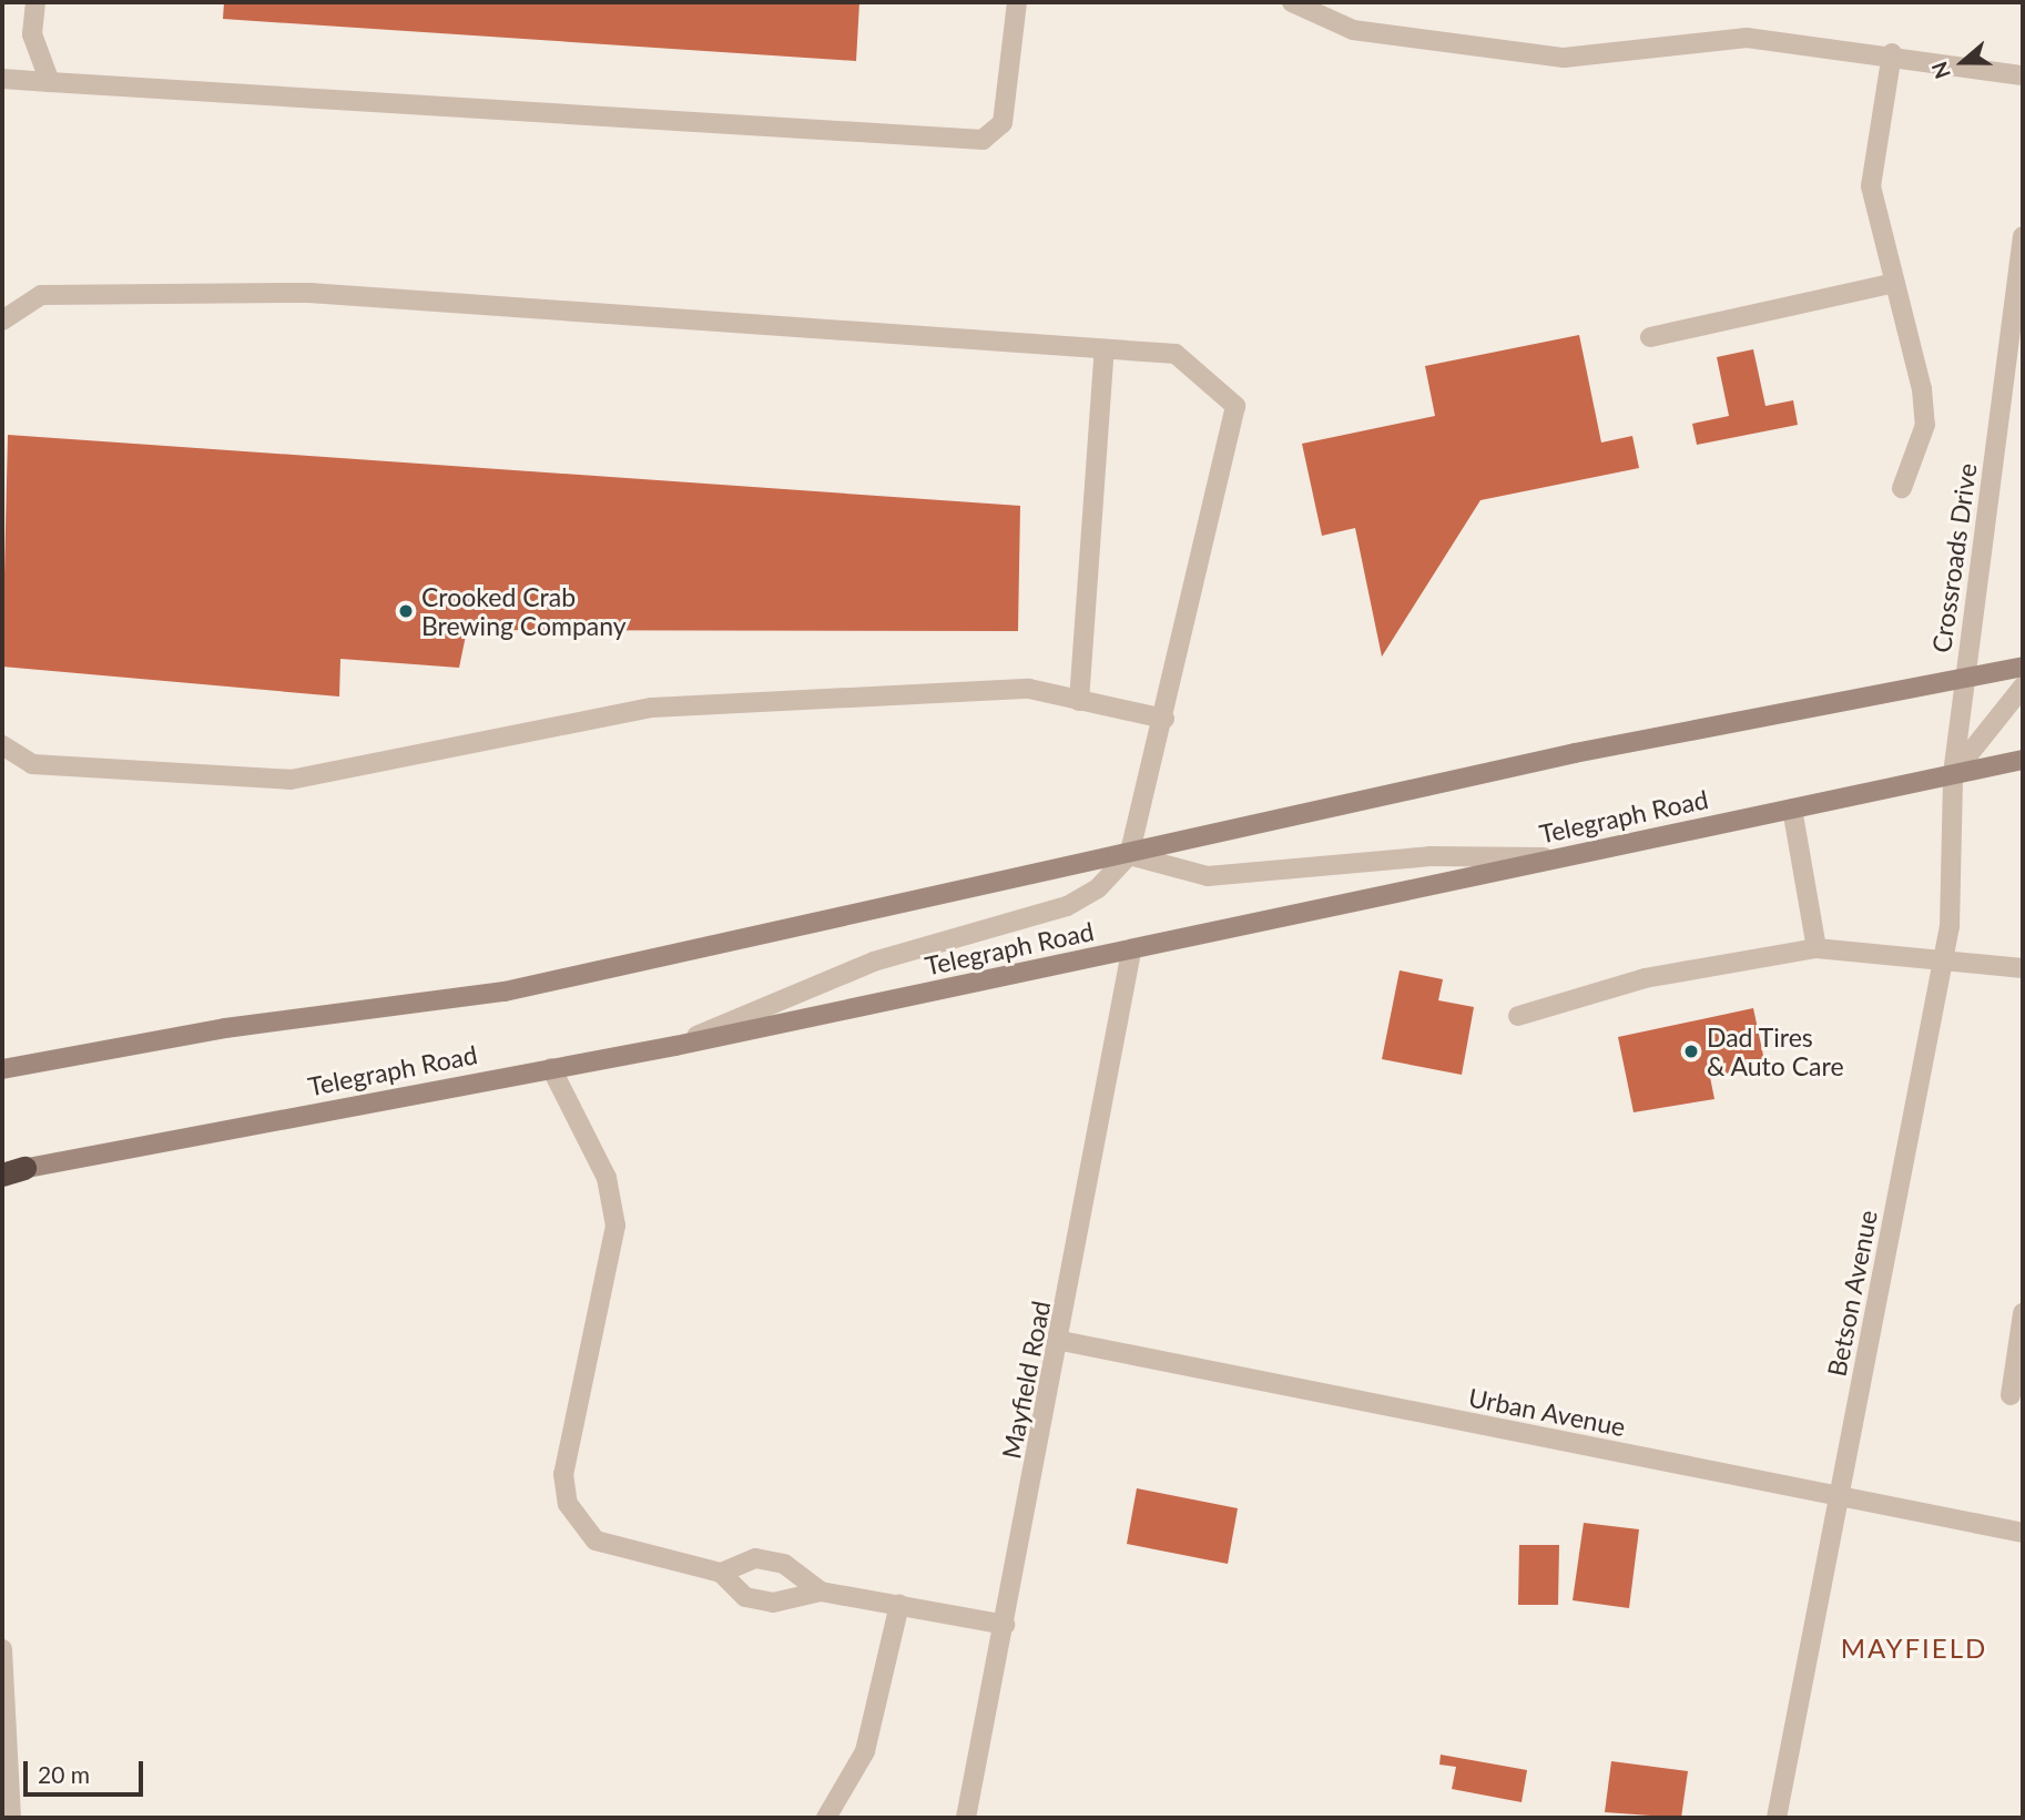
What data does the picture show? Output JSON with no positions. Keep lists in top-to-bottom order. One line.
{"streets":{"main road":["Telegraph Road"],"street":["Crossroads Drive","Betson Avenue","Mayfield Road","Urban Avenue"]},"crossings":[["Crossroads Drive","Telegraph Road"],["Crossroads Drive","Betson Avenue"],["Telegraph Road","Betson Avenue"],["Telegraph Road","Mayfield Road"],["Betson Avenue","Urban Avenue"],["Mayfield Road","Urban Avenue"]],"districts":["MAYFIELD"],"places":["Crooked Crab Brewing Company","Dad Tires & Auto Care"],"scale_bar":"20 m","north":"left"}
